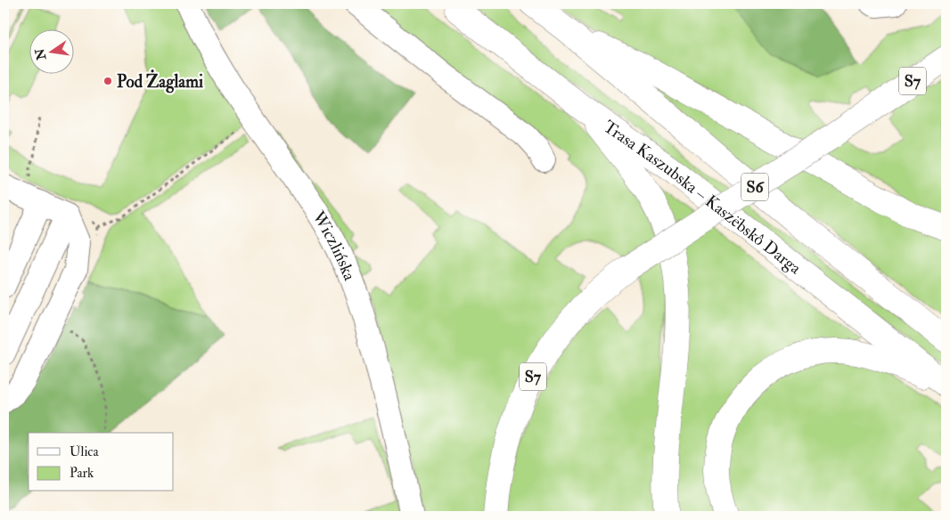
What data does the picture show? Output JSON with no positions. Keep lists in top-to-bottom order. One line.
{"streets":{"highway":["S7","S6","Trasa Kaszubska – Kaszëbskô Darga"],"street":["Wiczlińska"]},"crossings":[["S6","Trasa Kaszubska – Kaszëbskô Darga"]],"places":["Pod Żaglami"],"legend":["Ulica","Park"],"north":"left"}
